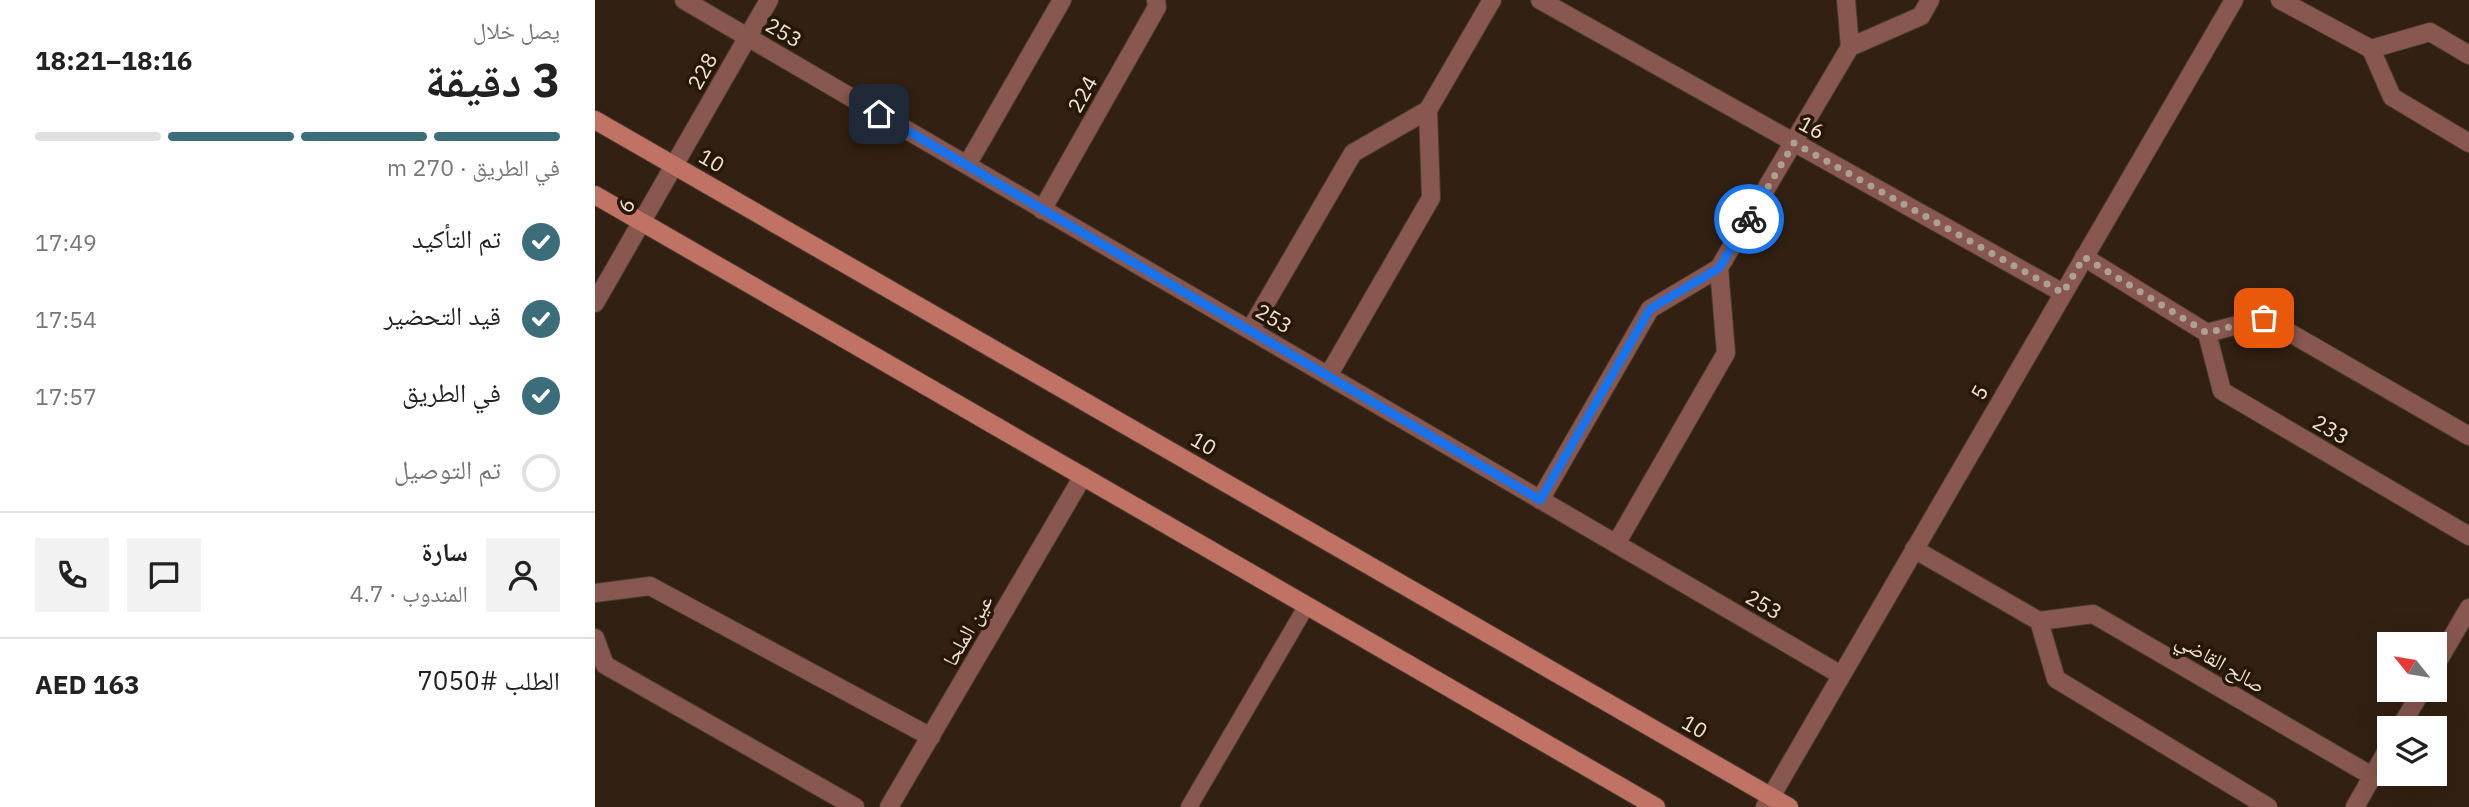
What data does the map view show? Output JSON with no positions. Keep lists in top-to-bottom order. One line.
{"streets":{"street":["253","228","224","16","10","6","5","233","عين الملحا","صالح القاضي"]},"crossings":[["253","228"],["253","224"],["253","5"],["228","10"],["228","6"],["16","5"],["10","6"],["10","5"]],"north":"top left","page":{"heading":["3 دقيقة","يصل خلال","18:16–18:21"],"panel":["سارة","المندوب · 4.7","الطلب #7050","AED 163"],"bar":"في الطريق · 270 m","list":[["تم التأكيد","17:49"],["قيد التحضير","17:54"],["في الطريق","17:57"],"تم التوصيل"]}}
